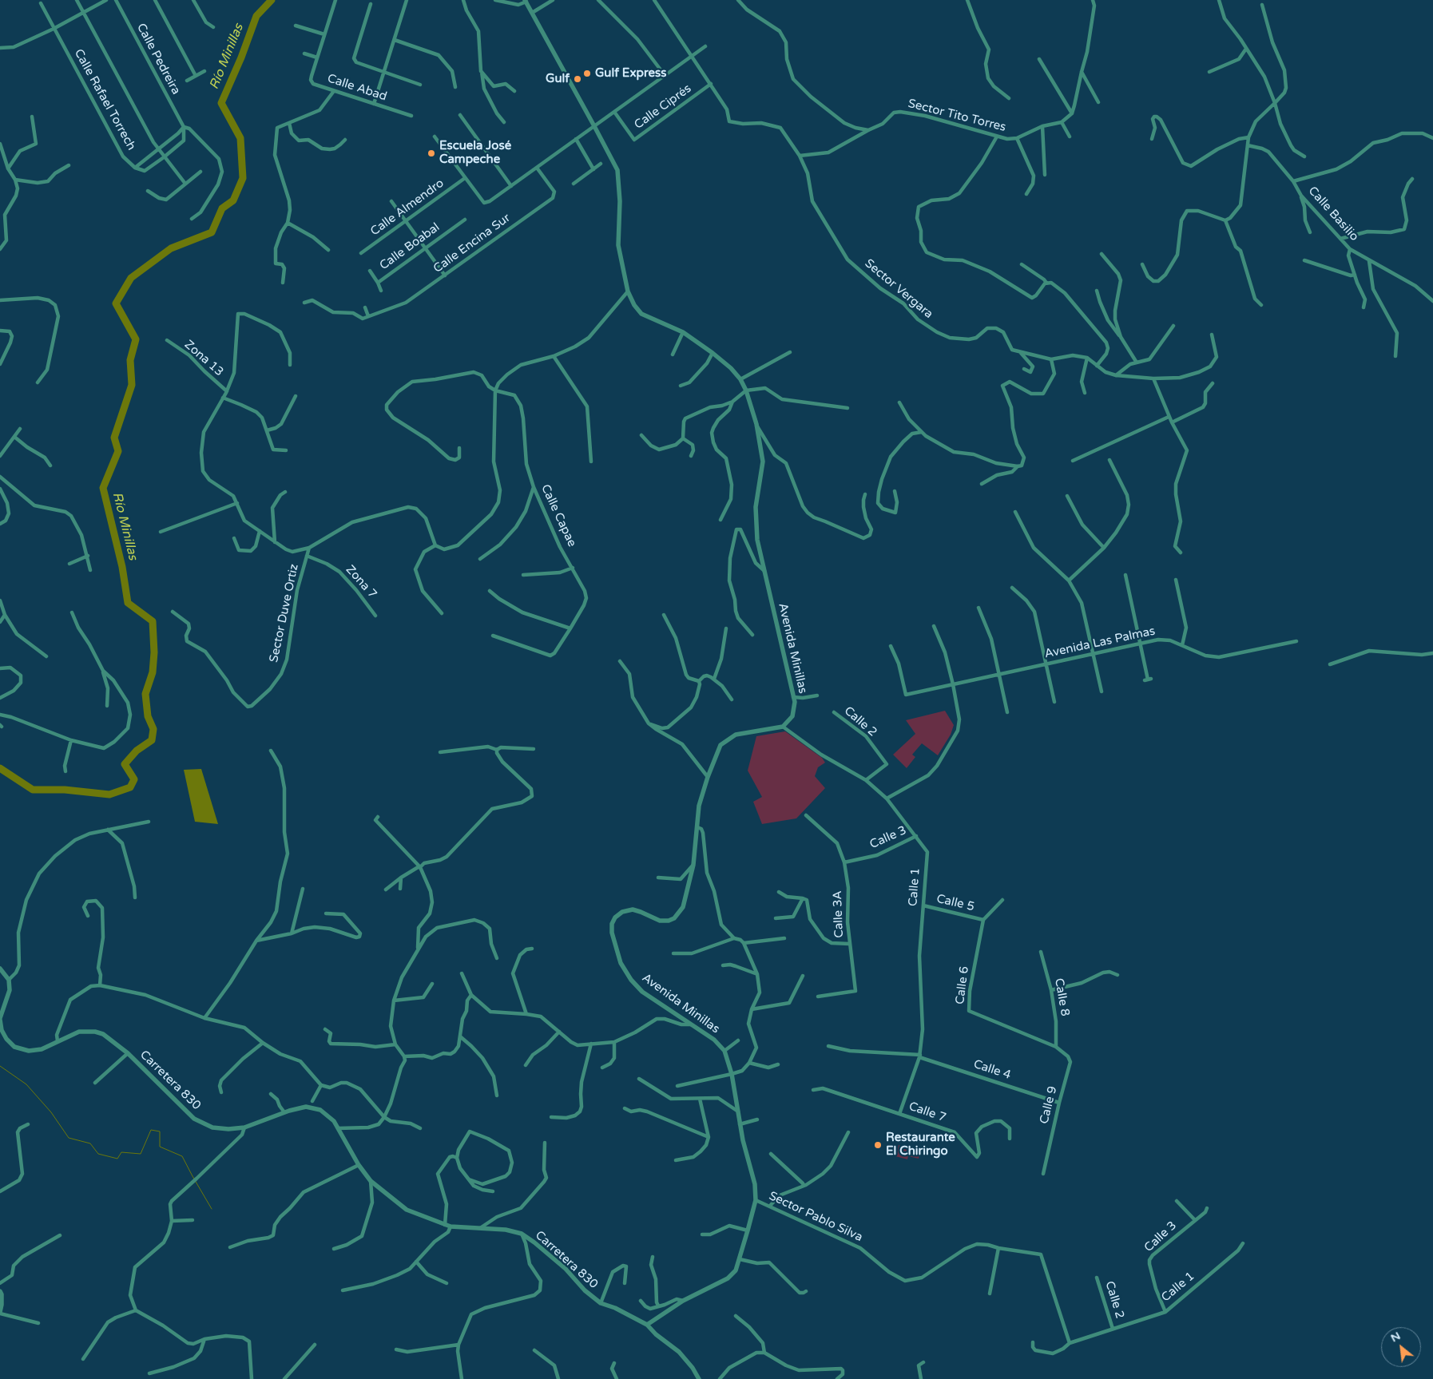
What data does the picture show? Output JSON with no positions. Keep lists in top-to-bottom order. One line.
{"streets":{"street":["Calle Pedreira","Calle Abad","Calle Rafael Torrech","Calle Ciprés","Sector Tito Torres","Calle Almendro","Calle Basilio","Calle Encina Sur","Calle Boabal","Sector Vergara","Zona 13","Calle Capae","Zona 7","Sector Duve Ortiz","Avenida Las Palmas","Avenida Minillas","Calle 2","Calle 3","Calle 1","Calle 5","Calle 3A","Calle 6","Calle 8","Calle 4","Carretera 830","Calle 9","Calle 7","Sector Pablo Silva"]},"crossings":[["Calle Pedreira","Calle Rafael Torrech"],["Calle Ciprés","Sector Vergara"],["Sector Tito Torres","Sector Vergara"],["Zona 7","Sector Duve Ortiz"],["Avenida Minillas","Calle 1"],["Avenida Minillas","Carretera 830"],["Avenida Minillas","Sector Pablo Silva"],["Calle 2","Calle 1"],["Calle 3","Calle 1"],["Calle 3","Calle 3A"],["Calle 1","Calle 5"],["Calle 1","Calle 4"],["Calle 1","Calle 7"],["Calle 1","Sector Pablo Silva"],["Calle 5","Calle 6"],["Calle 6","Calle 8"],["Calle 6","Calle 9"],["Calle 8","Calle 9"],["Calle 4","Calle 9"]],"water":["Río Minillas"],"places":["Gulf Express","Gulf","Escuela José Campeche","Restaurante El Chiringo"],"north":"top left"}
